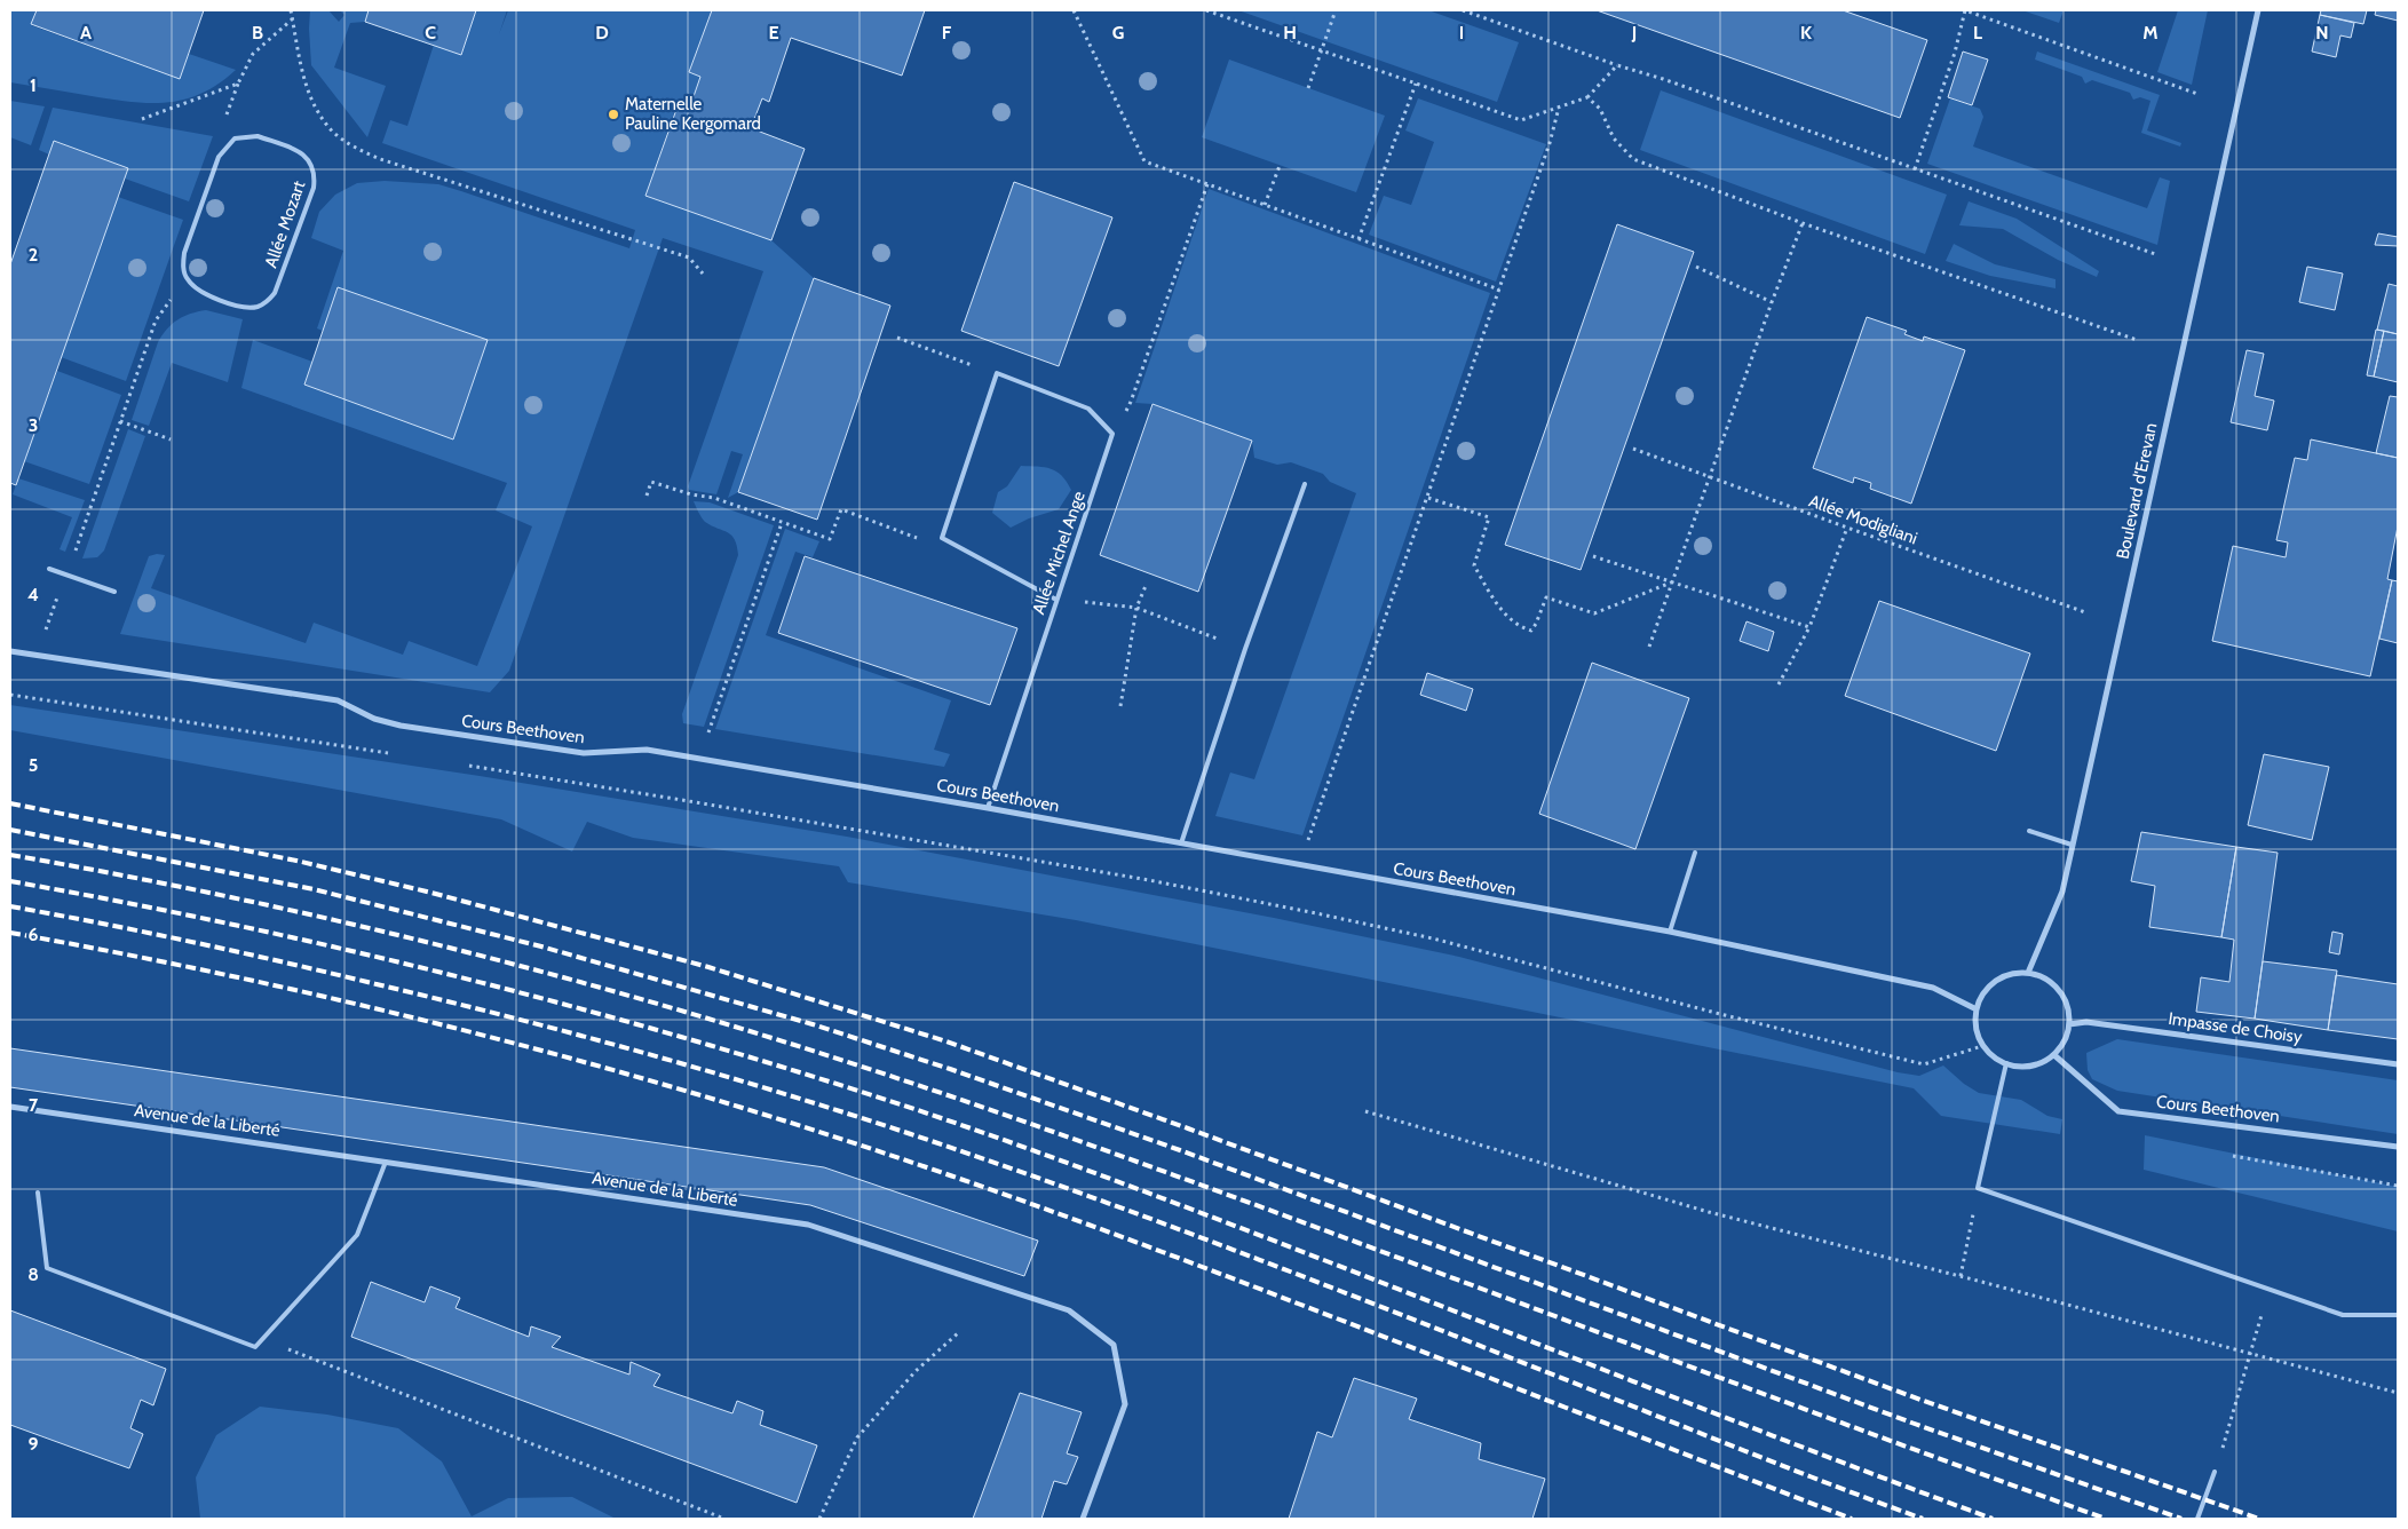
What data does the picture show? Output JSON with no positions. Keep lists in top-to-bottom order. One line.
{"streets":{"street":["Boulevard d'Erevan","Cours Beethoven","Impasse de Choisy","Avenue de la Liberté"],"lane":["Allée Mozart","Allée Michel Ange"],"path":["Allée Modigliani"]},"crossings":[["Boulevard d'Erevan","Cours Beethoven"],["Boulevard d'Erevan","Impasse de Choisy"],["Allée Michel Ange","Cours Beethoven"],["Cours Beethoven","Impasse de Choisy"]],"places":["Maternelle Pauline Kergomard"],"grid":{"columns":["A","B","C","D","E","F","G","H","I","J","K","L","M","N"],"rows":["1","2","3","4","5","6","7","8","9"]}}
